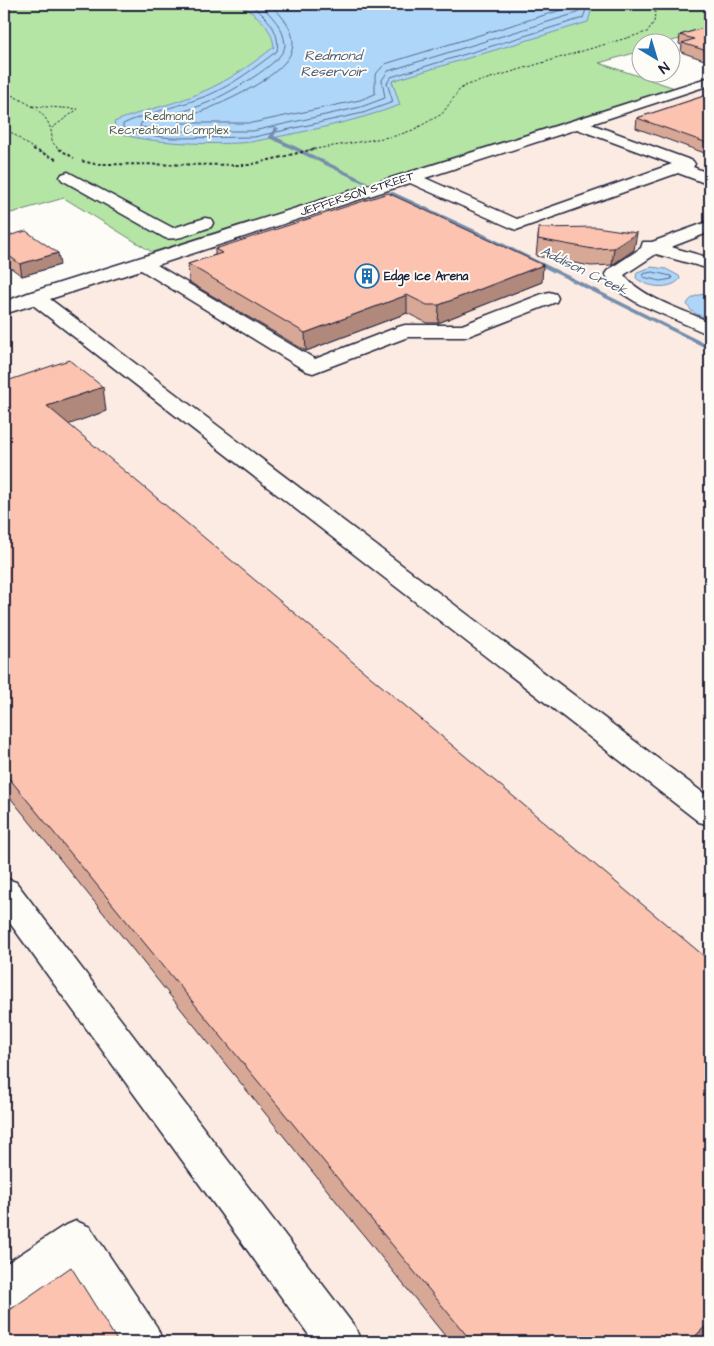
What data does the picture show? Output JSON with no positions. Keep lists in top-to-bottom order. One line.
{"streets":{"street":["JEFFERSON STREET"]},"water":["Redmond Reservoir","Addison Creek"],"parks":["Redmond Recreational Complex"],"places":{"building":["Edge Ice Arena"]},"north":"bottom right"}
